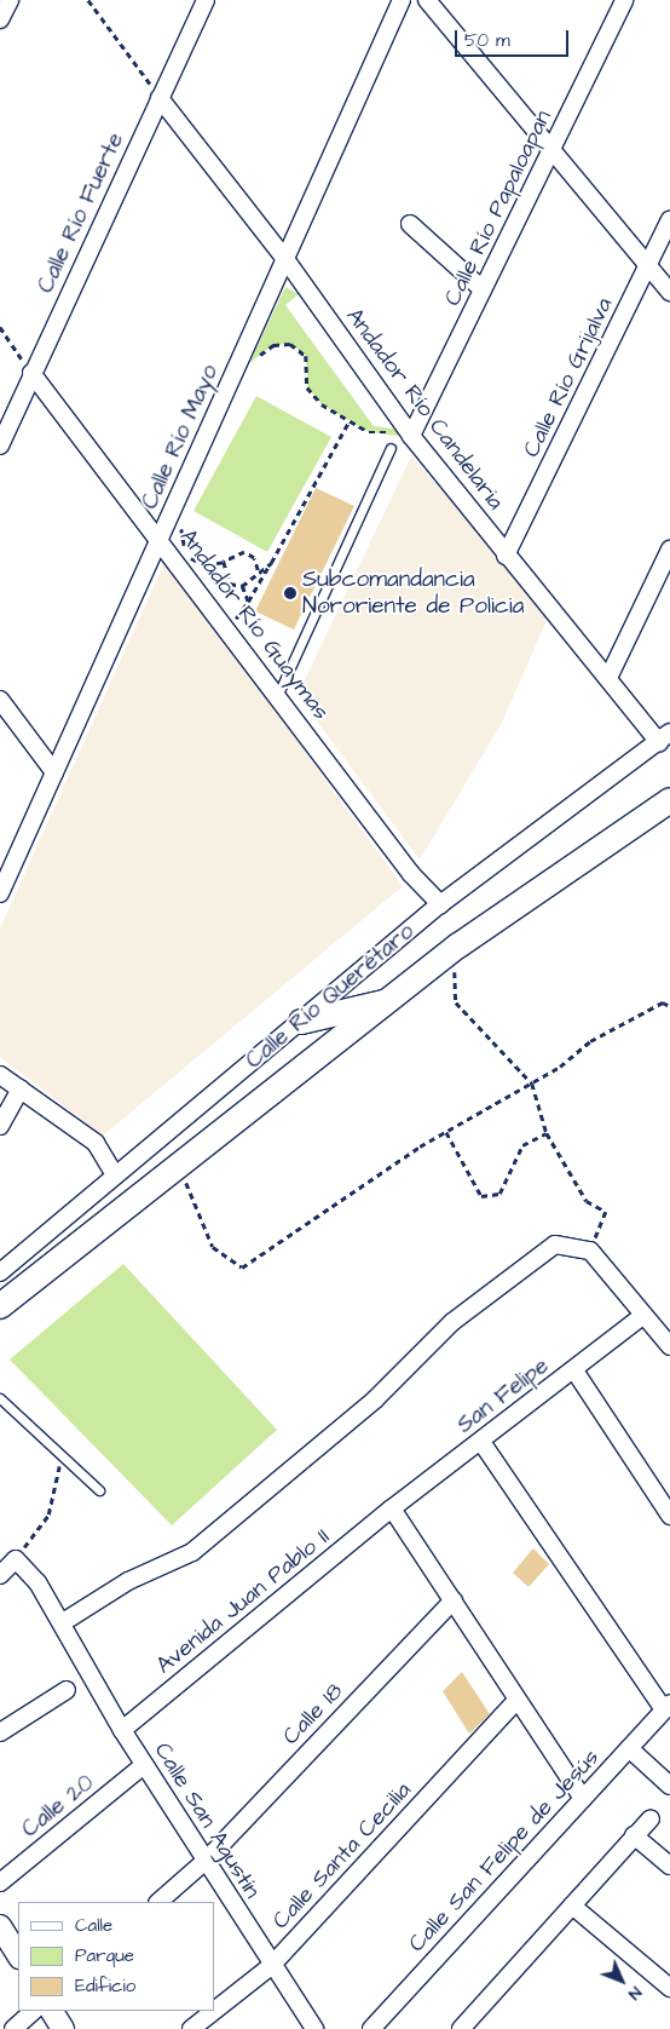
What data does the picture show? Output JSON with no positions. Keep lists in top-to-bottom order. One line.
{"streets":{"main road":["Calle Río Querétaro"],"street":["Calle Río Papaloapan","Calle Río Fuerte","Calle Río Grijalva","Andador Río Candelaria","Calle Río Mayo","Andador Río Guaymas","San Felipe","Avenida Juan Pablo II","Calle 18","Calle 20","Calle San Agustín","Calle San Felipe de Jesús","Calle Santa Cecilia"]},"crossings":[["Calle Río Papaloapan","Andador Río Candelaria"],["Calle Río Fuerte","Andador Río Candelaria"],["Calle Río Fuerte","Andador Río Guaymas"],["Calle Río Grijalva","Andador Río Candelaria"],["Andador Río Candelaria","Calle Río Mayo"],["Andador Río Candelaria","Calle Río Querétaro"],["Calle Río Mayo","Andador Río Guaymas"],["Andador Río Guaymas","Calle Río Querétaro"],["San Felipe","Avenida Juan Pablo II"],["Avenida Juan Pablo II","Calle San Agustín"],["Calle 18","Calle San Agustín"],["Calle 20","Calle San Agustín"],["Calle San Agustín","Calle Santa Cecilia"]],"places":["Subcomandancia Nororiente de Policia"],"legend":["Calle","Parque","Edificio"],"scale_bar":"50 m","north":"bottom right"}
